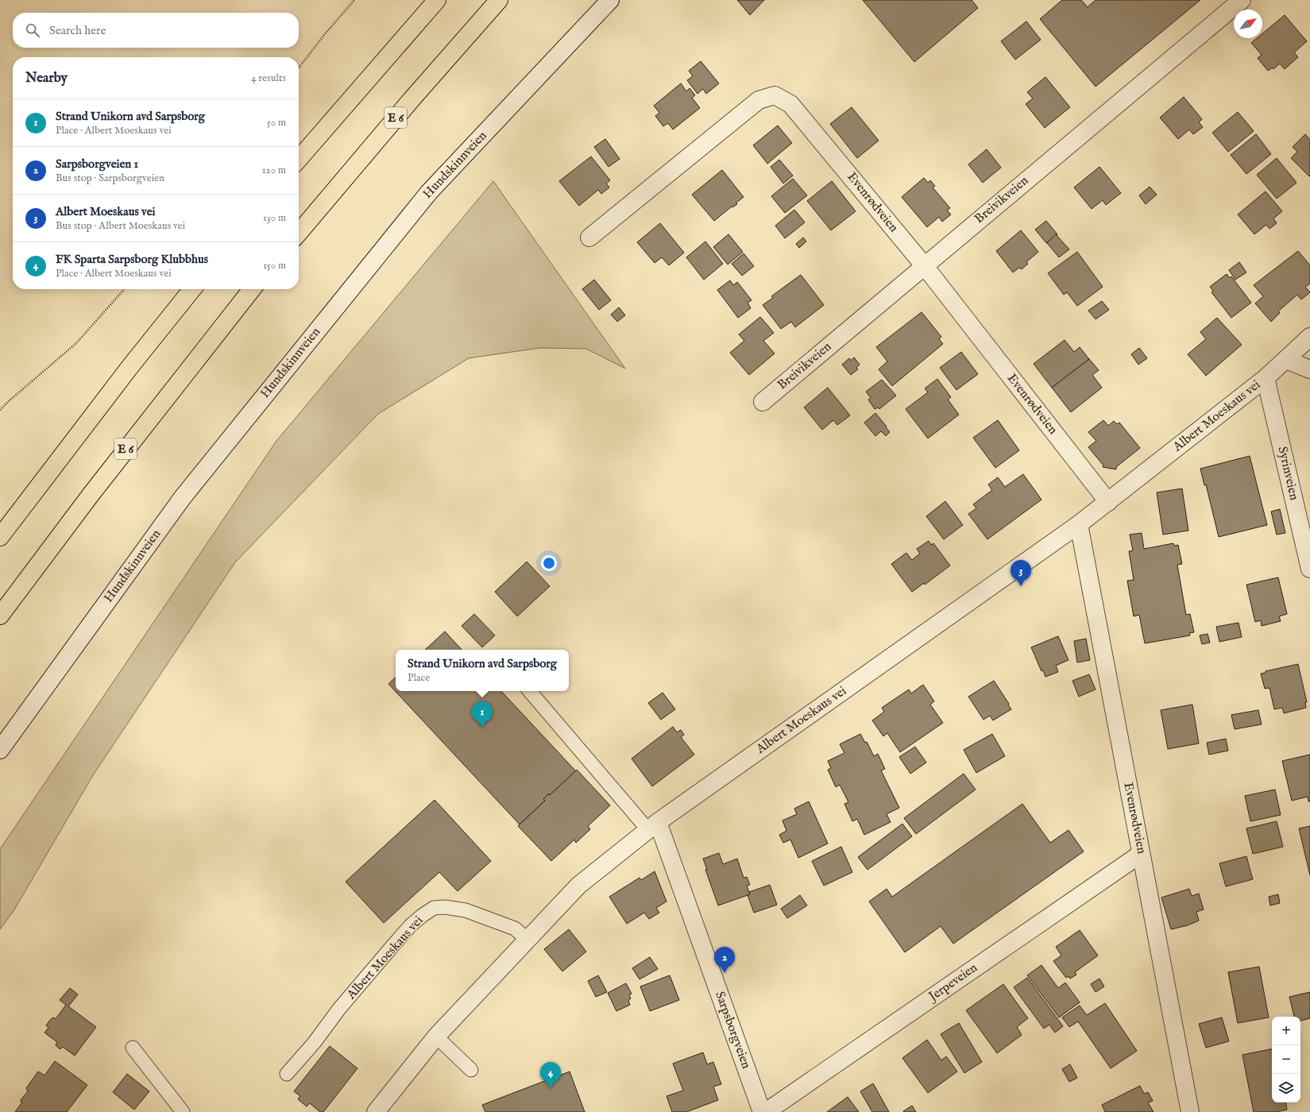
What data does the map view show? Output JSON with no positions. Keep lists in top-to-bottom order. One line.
{"streets":{"highway":["E 6"],"street":["Hundskinnveien","Breivikveien","Evenrødveien","Albert Moeskaus vei","Syrinveien","Jerpeveien","Sarpsborgveien"]},"crossings":[["Breivikveien","Evenrødveien"],["Evenrødveien","Albert Moeskaus vei"],["Evenrødveien","Jerpeveien"],["Albert Moeskaus vei","Syrinveien"],["Albert Moeskaus vei","Sarpsborgveien"]],"north":"top right","page":{"search":"Search here","heading":["Nearby","4 results"],"list":[{"mark":"1","name":"Strand Unikorn avd Sarpsborg","note":"Place · Albert Moeskaus vei","value":"50 m"},{"mark":"2","name":"Sarpsborgveien 1","note":"Bus stop · Sarpsborgveien","value":"120 m"},{"mark":"3","name":"Albert Moeskaus vei","note":"Bus stop · Albert Moeskaus vei","value":"130 m"},{"mark":"4","name":"FK Sparta Sarpsborg Klubbhus","note":"Place · Albert Moeskaus vei","value":"150 m"}],"pins":["3","1","2","4"],"popup":["Strand Unikorn avd Sarpsborg","Place"],"map_buttons":["+","−"]}}
